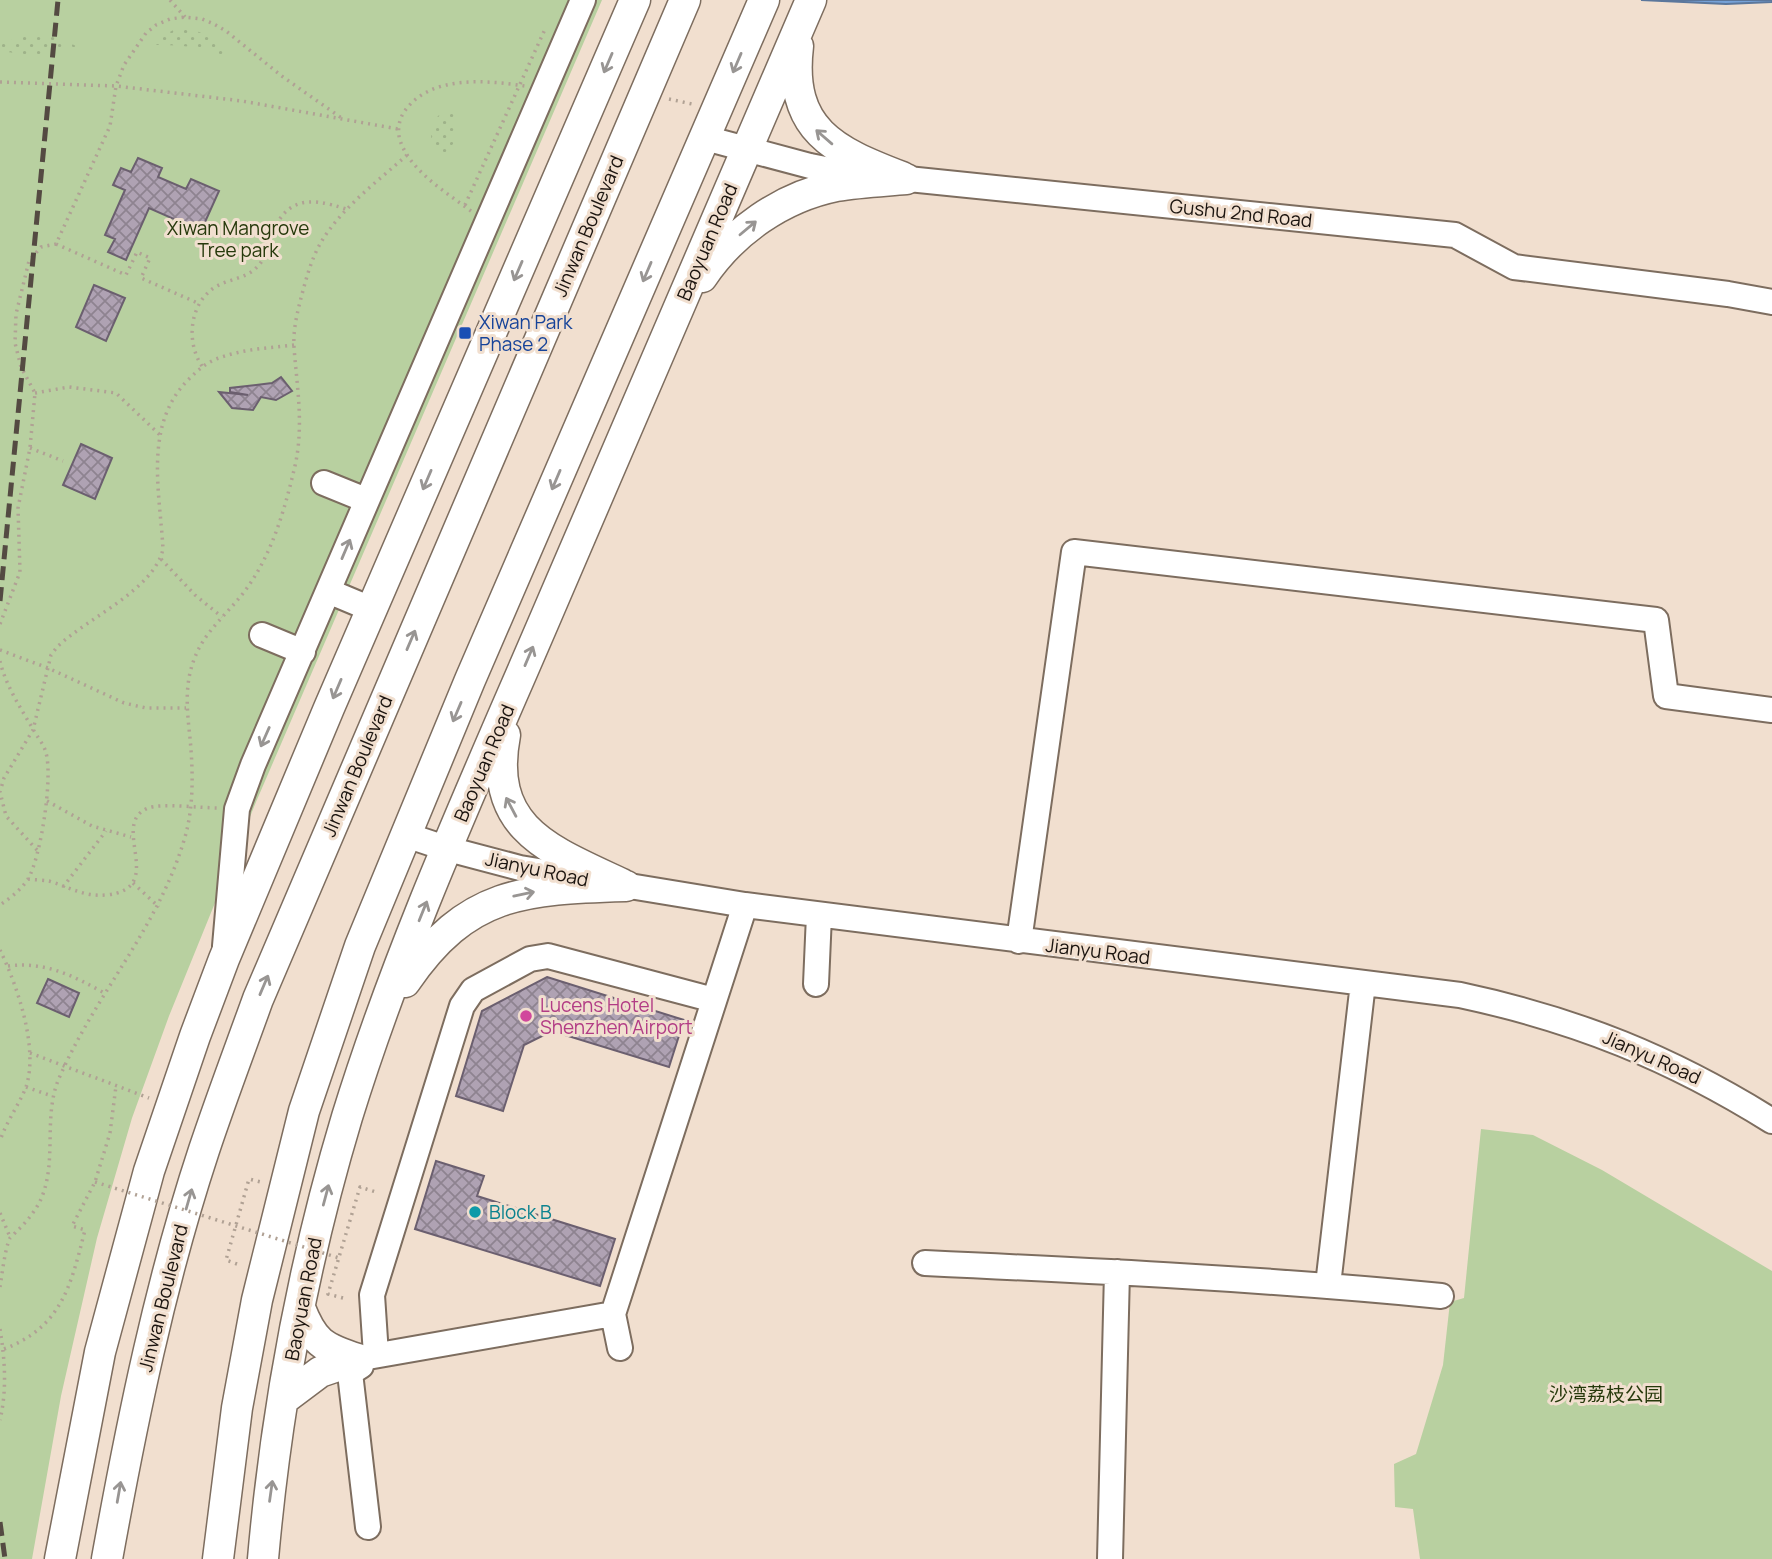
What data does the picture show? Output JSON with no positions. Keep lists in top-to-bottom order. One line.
{"streets":{"main road":["Jinwan Boulevard","Baoyuan Road"],"street":["Gushu 2nd Road","Jianyu Road"]},"crossings":[["Gushu 2nd Road","Baoyuan Road"],["Baoyuan Road","Jianyu Road"]],"parks":["Xiwan Mangrove Tree park","沙湾荔枝公园"],"places":{"transit":["Xiwan Park Phase 2"],"other":["Lucens Hotel Shenzhen Airport","Block B"]}}
